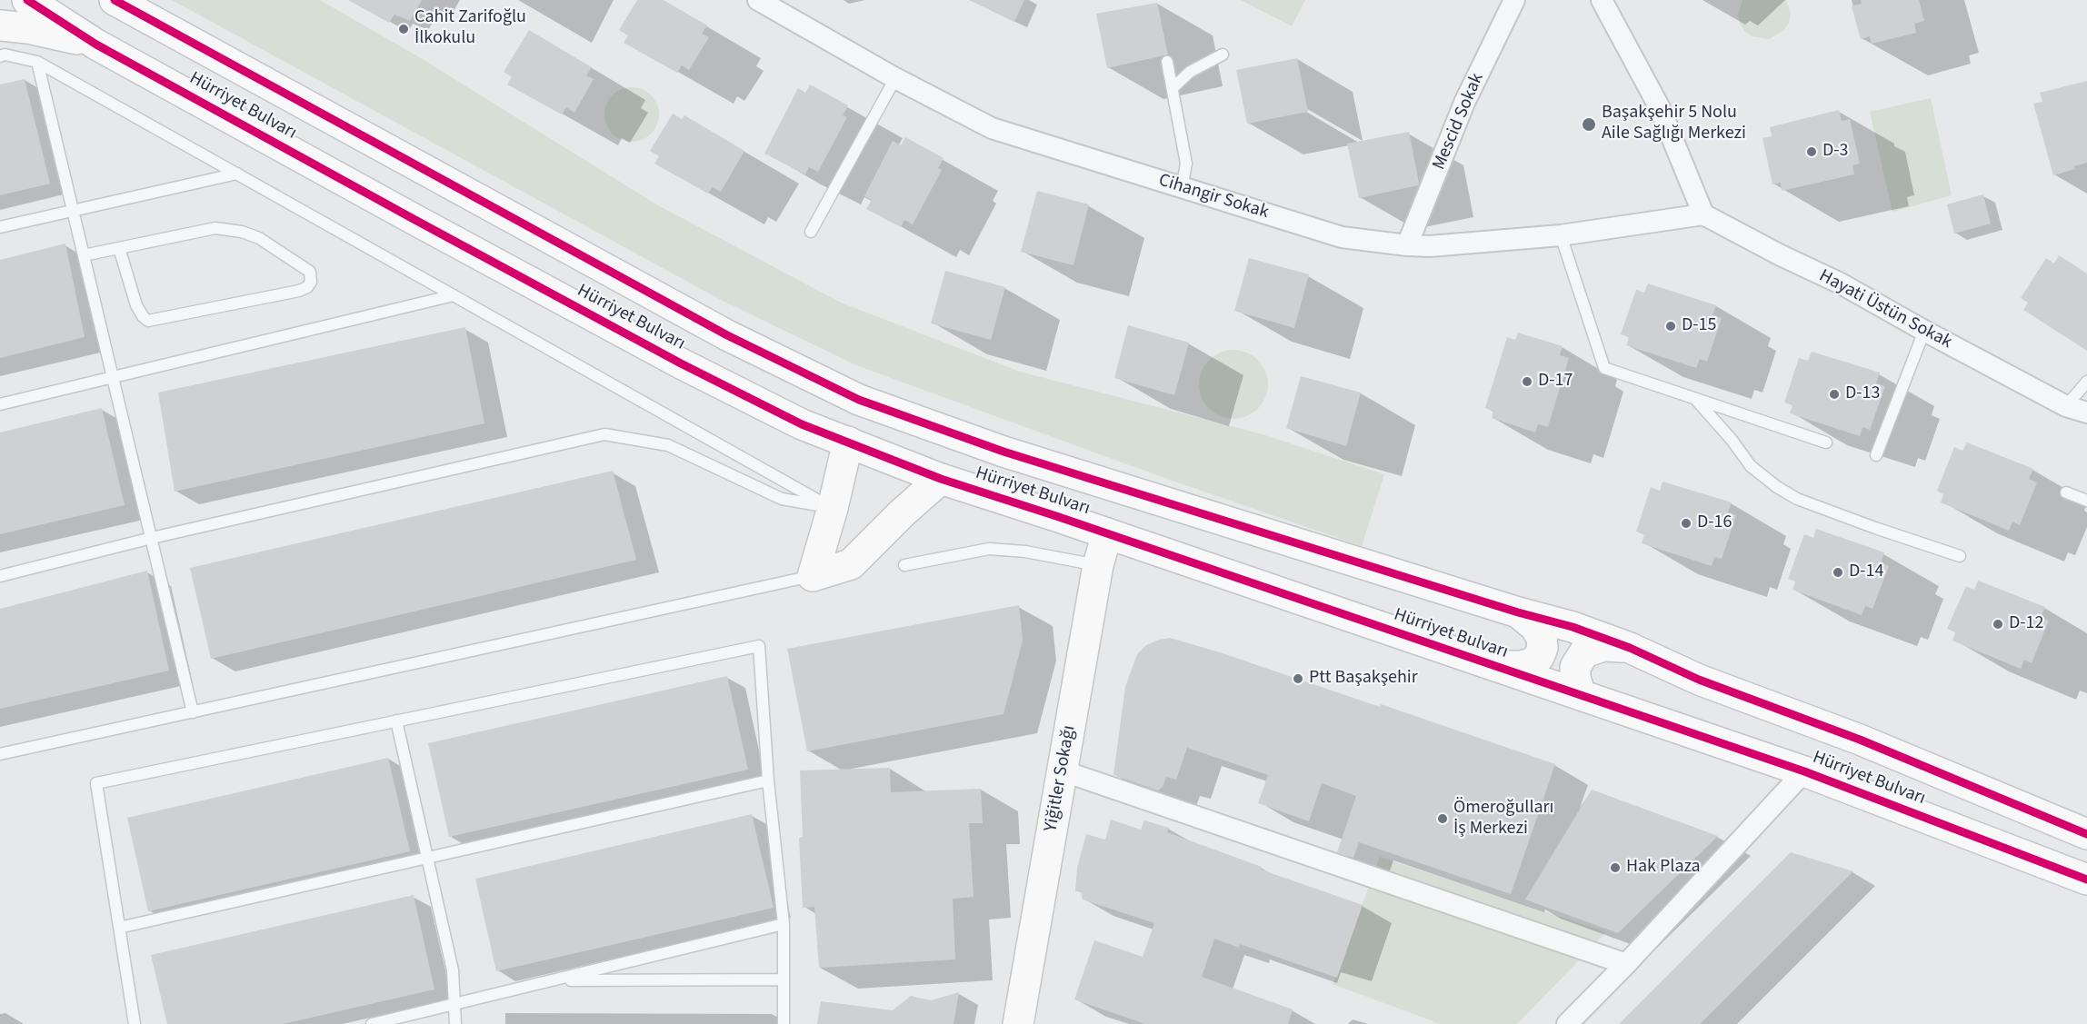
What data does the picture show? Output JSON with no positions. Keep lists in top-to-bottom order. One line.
{"streets":{"main road":["Hürriyet Bulvarı","Yiğitler Sokağı"],"street":["Mescid Sokak","Cihangir Sokak","Hayati Üstün Sokak"]},"crossings":[["Hürriyet Bulvarı","Yiğitler Sokağı"],["Mescid Sokak","Cihangir Sokak"],["Cihangir Sokak","Hayati Üstün Sokak"]],"places":["Cahit Zarifoğlu İlkokulu","Başakşehir 5 Nolu Aile Sağlığı Merkezi","D-3","D-15","D-17","D-13","D-16","D-14","D-12","Ptt Başakşehir","Ömeroğulları İş Merkezi","Hak Plaza"]}
